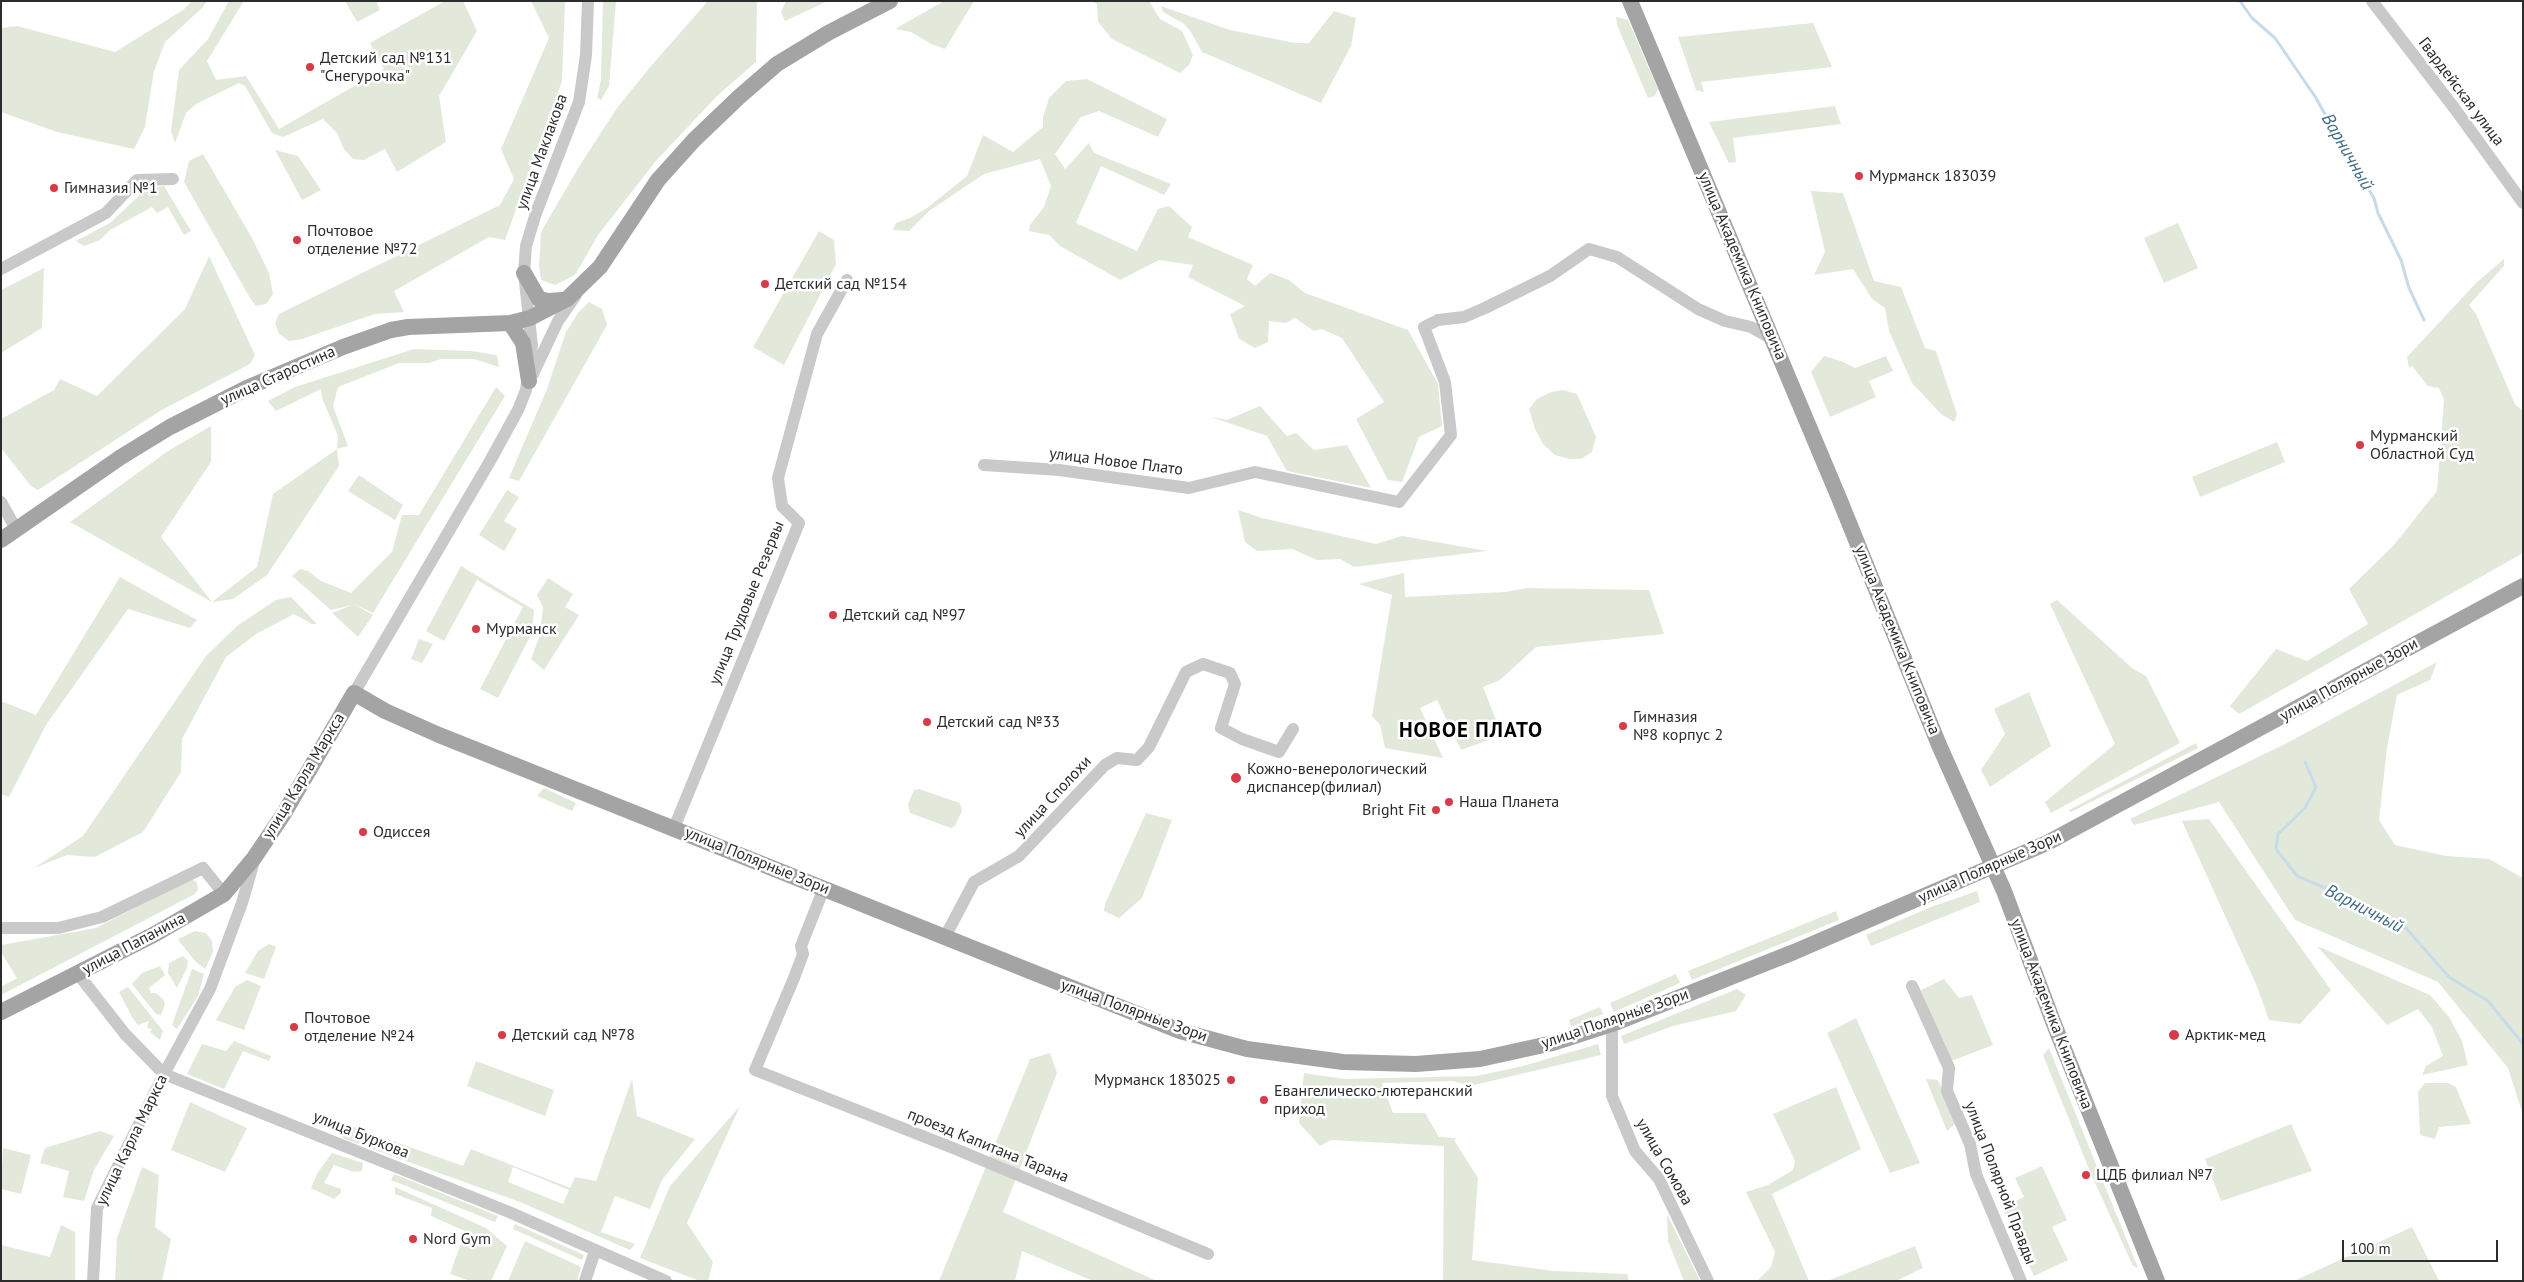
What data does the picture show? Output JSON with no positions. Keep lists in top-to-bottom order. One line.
{"streets":{"main road":["улица Академика Книповича","улица Старостина","улица Полярные Зори","улица Карла Маркса","улица Папанина"],"street":["Гвардейская улица","улица Маклакова","улица Новое Плато","улица Трудовые Резервы","улица Сполохи","улица Буркова","проезд Капитана Тарана","улица Сомова","улица Полярной Правды"]},"crossings":[["улица Маклакова","улица Карла Маркса"],["улица Академика Книповича","улица Новое Плато"],["улица Академика Книповича","улица Полярные Зори"],["улица Старостина","улица Карла Маркса"],["улица Трудовые Резервы","улица Полярные Зори"],["улица Полярные Зори","улица Карла Маркса"],["улица Полярные Зори","улица Сполохи"],["улица Полярные Зори","проезд Капитана Тарана"],["улица Полярные Зори","улица Сомова"],["улица Карла Маркса","улица Папанина"],["улица Карла Маркса","улица Буркова"],["улица Папанина","улица Буркова"]],"districts":["НОВОЕ ПЛАТО"],"water":["Варничный"],"places":["Детский сад №131 \"Снегурочка\"","Мурманск 183039","Гимназия №1","Почтовое отделение №72","Детский сад №154","Мурманский Областной Суд","Детский сад №97","Мурманск","Детский сад №33","Гимназия №8 корпус 2","Кожно-венерологический диспансер(филиал)","Наша Планета","Bright Fit","Одиссея","Почтовое отделение №24","Детский сад №78","Арктик-мед","Мурманск 183025","Евангелическо-лютеранский приход","ЦДБ филиал №7","Nord Gym"],"scale_bar":"100 m"}
